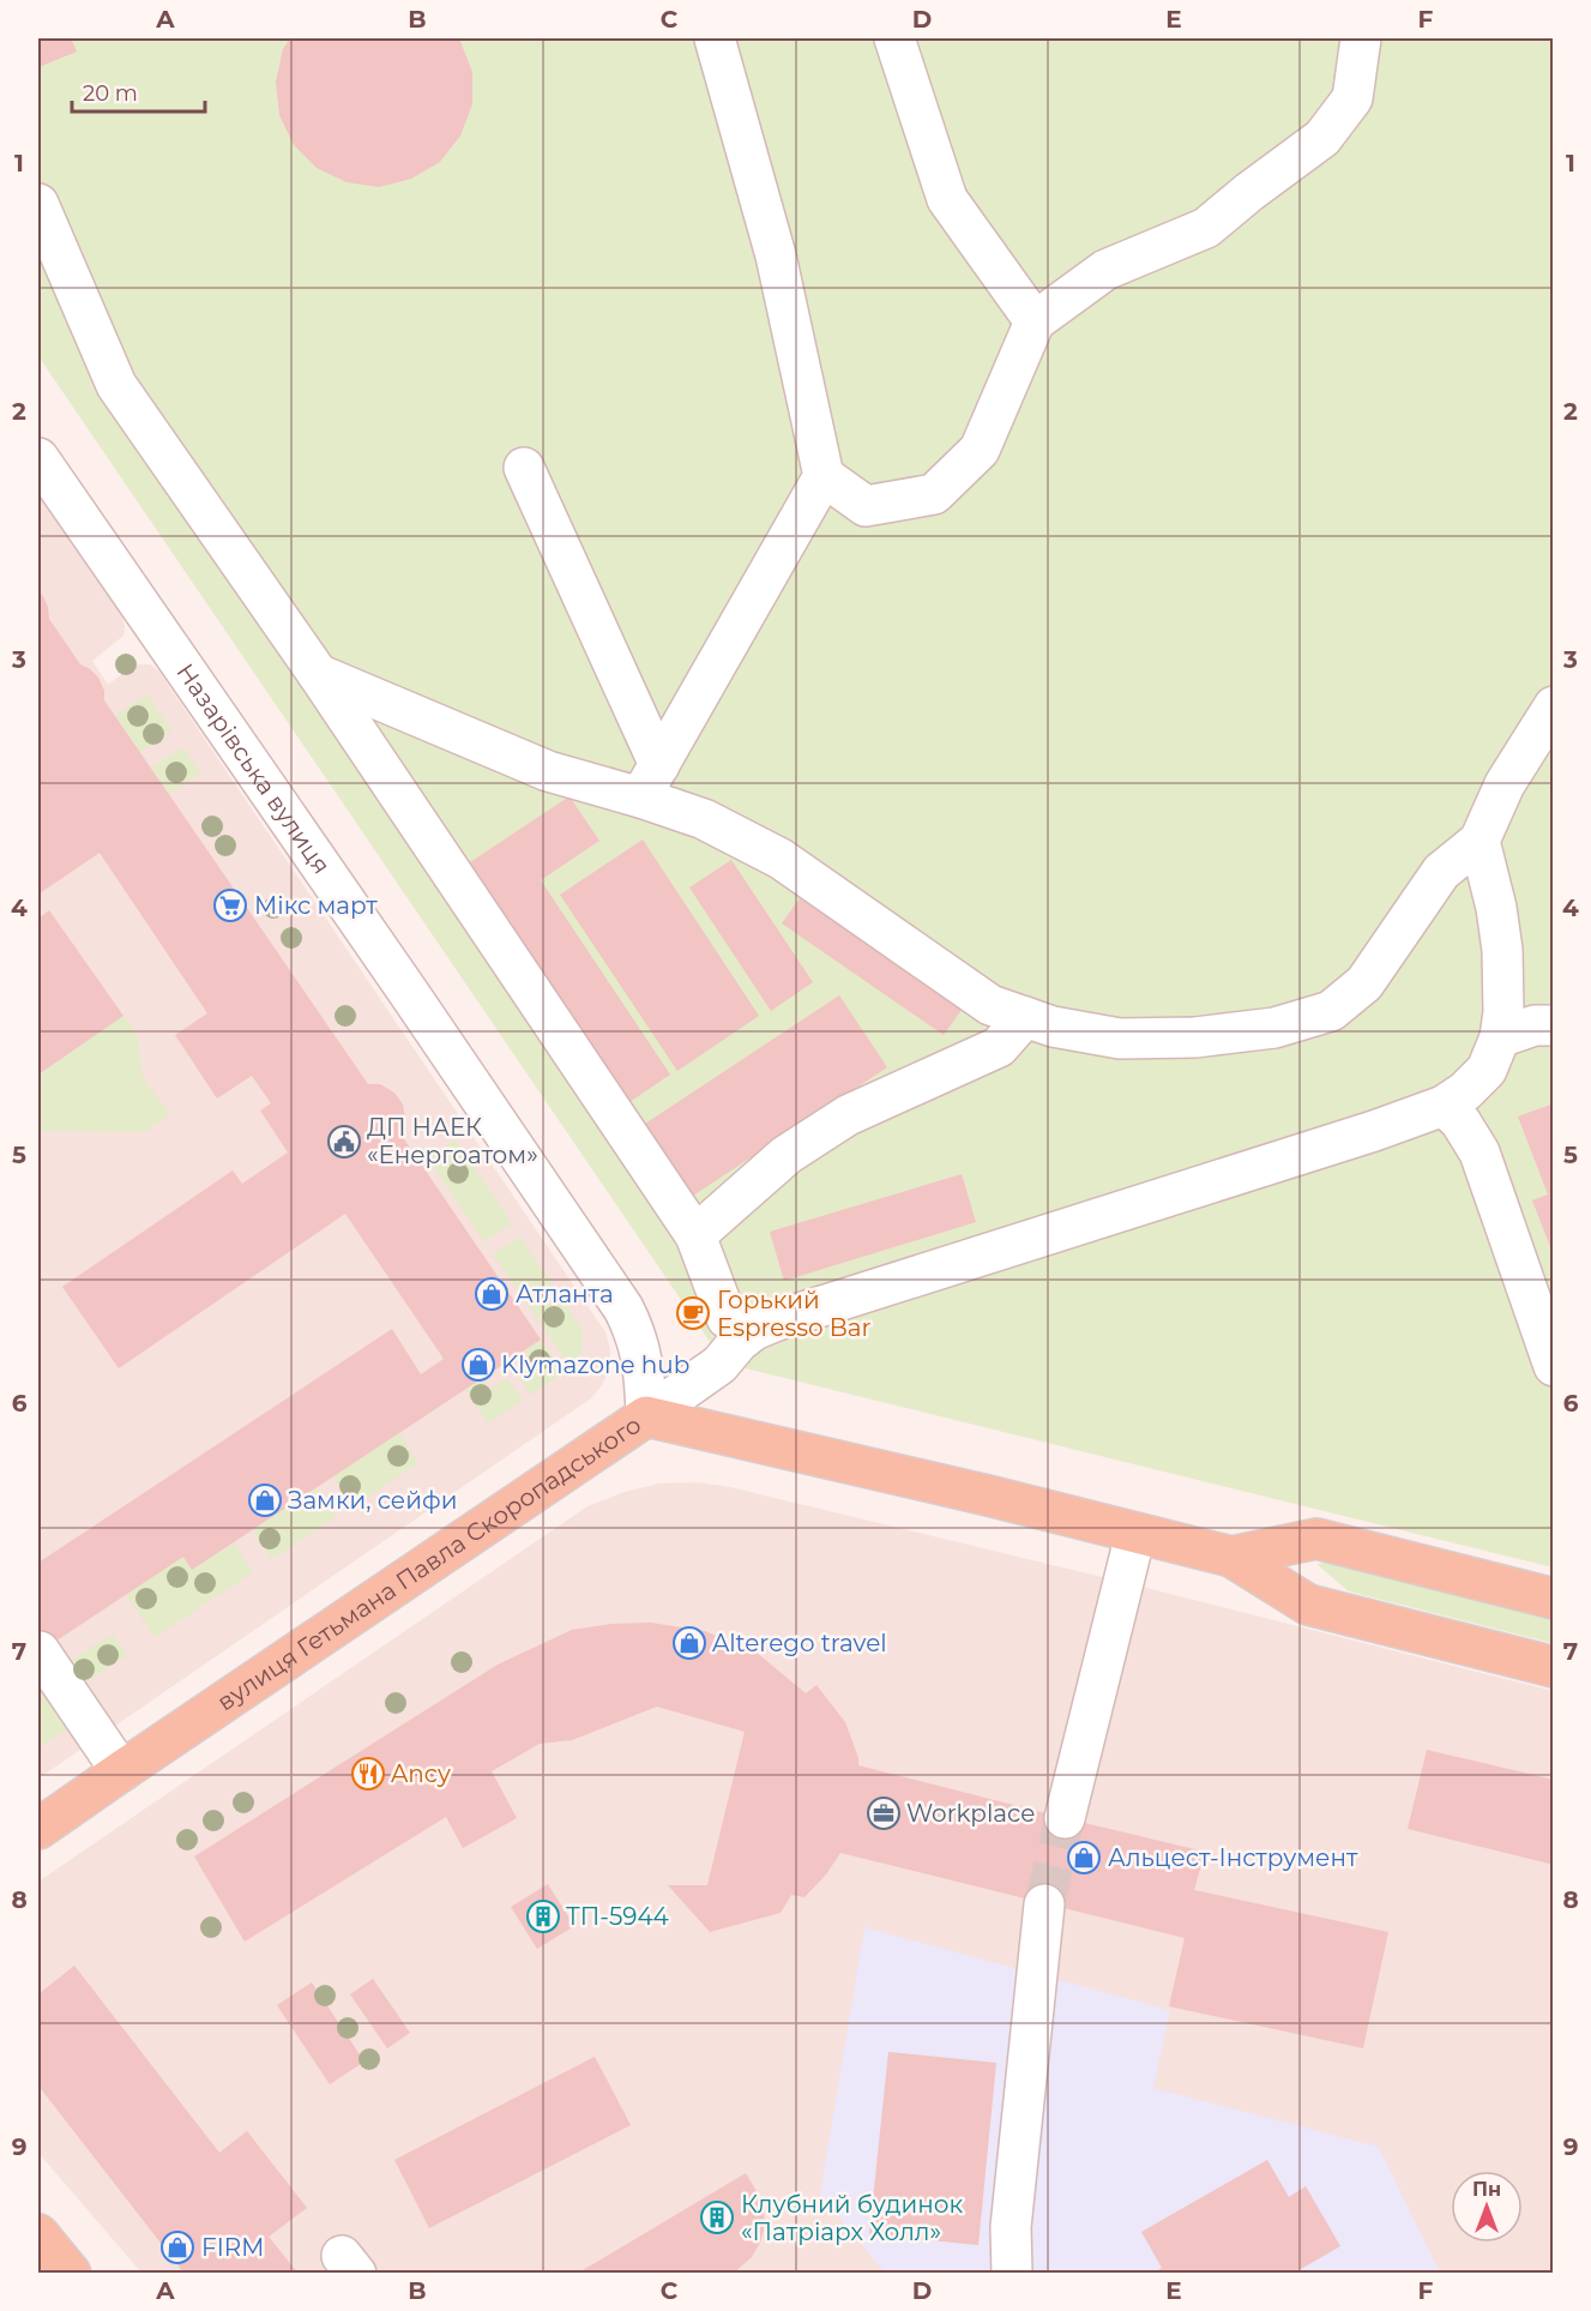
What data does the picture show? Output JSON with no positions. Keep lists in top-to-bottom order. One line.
{"streets":{"main road":["вулиця Гетьмана Павла Скоропадського"],"street":["Назарівська вулиця"]},"crossings":[["Назарівська вулиця","вулиця Гетьмана Павла Скоропадського"]],"places":{"supermarket":["Мікс март"],"public building":["ДП НАЕК «Енергоатом»"],"shop":["Атланта","Klymazone hub","Замки, сейфи","Alterego travel","Альцест-Інструмент","FIRM"],"cafe":["Горький Espresso Bar"],"restaurant":["Ancy"],"office":["Workplace"],"building":["ТП-5944","Клубний будинок «Патріарх Холл»"]},"scale_bar":"20 m","north":"top","grid":{"columns":["A","B","C","D","E","F"],"rows":["1","2","3","4","5","6","7","8","9"]}}
